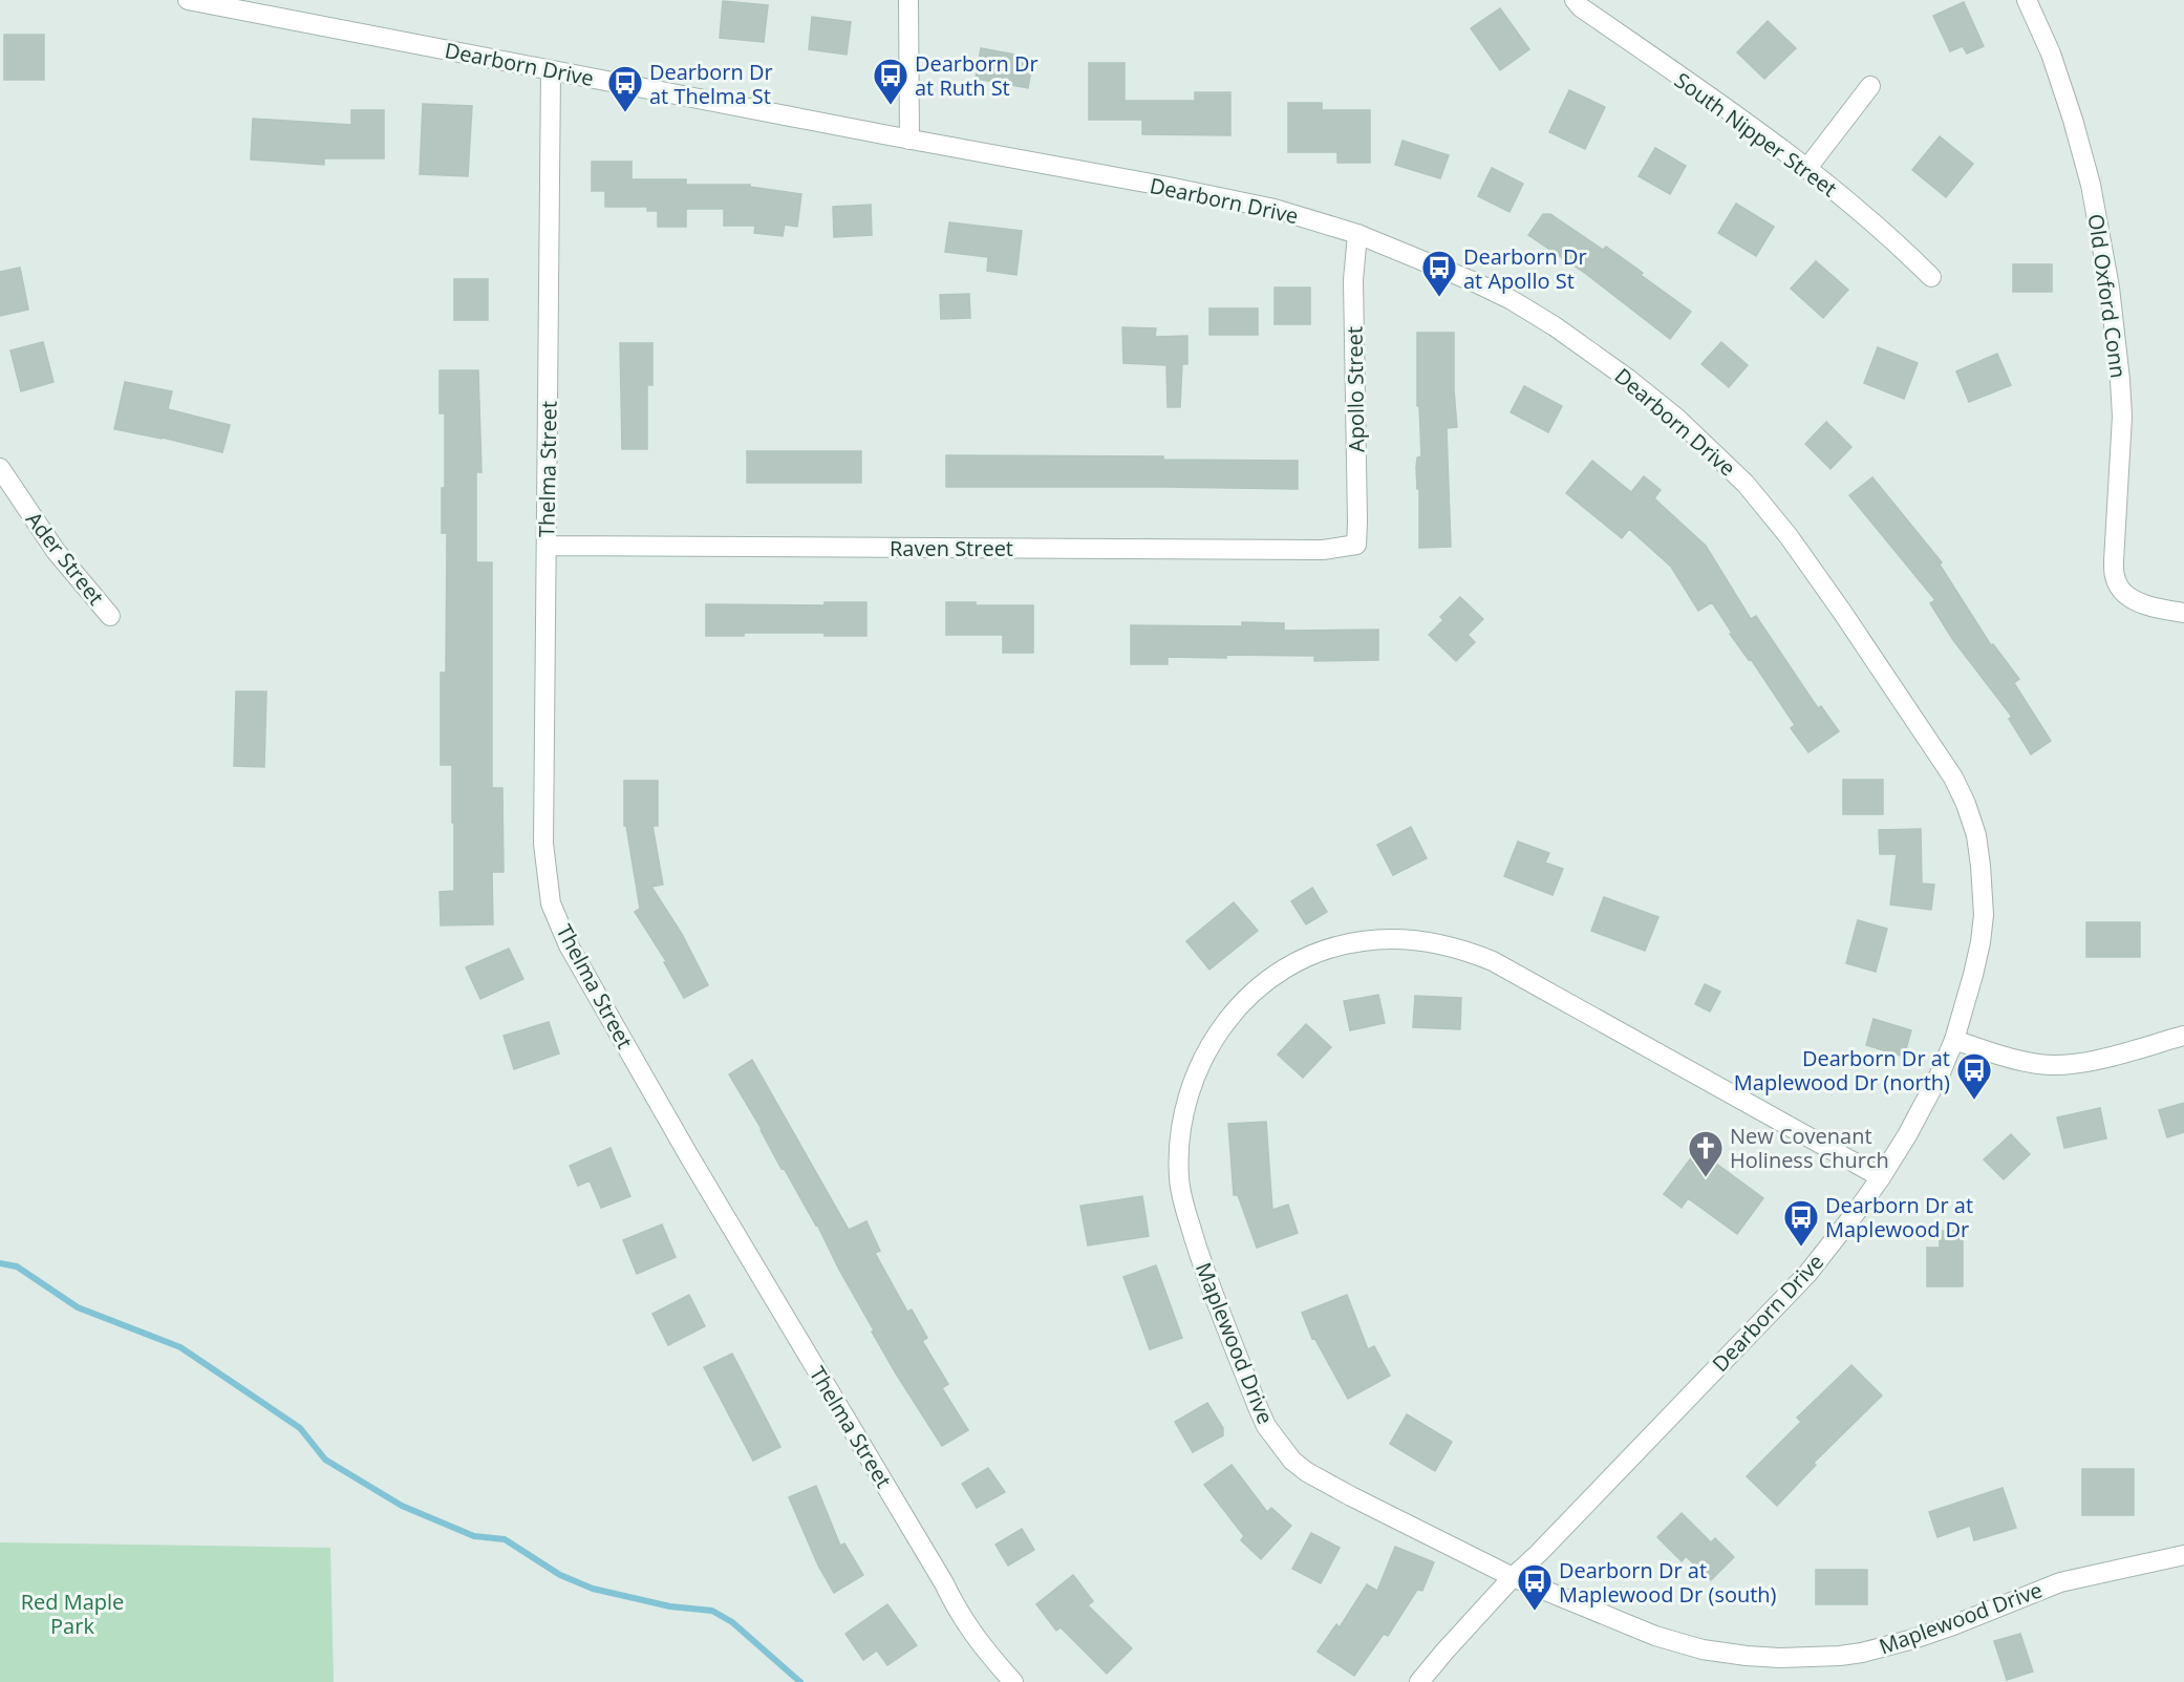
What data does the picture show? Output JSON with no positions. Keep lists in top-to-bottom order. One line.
{"streets":{"street":["Dearborn Drive","South Nipper Street","Old Oxford Conn","Apollo Street","Thelma Street","Raven Street","Ader Street","Maplewood Drive"]},"crossings":[["Dearborn Drive","Apollo Street"],["Dearborn Drive","Thelma Street"],["Dearborn Drive","Maplewood Drive"],["Apollo Street","Raven Street"],["Thelma Street","Raven Street"]],"parks":["Red Maple Park"],"places":{"bus stop":["Dearborn Dr at Ruth St","Dearborn Dr at Thelma St","Dearborn Dr at Apollo St","Dearborn Dr at Maplewood Dr (north)","Dearborn Dr at Maplewood Dr","Dearborn Dr at Maplewood Dr (south)"],"church":["New Covenant Holiness Church"]}}
